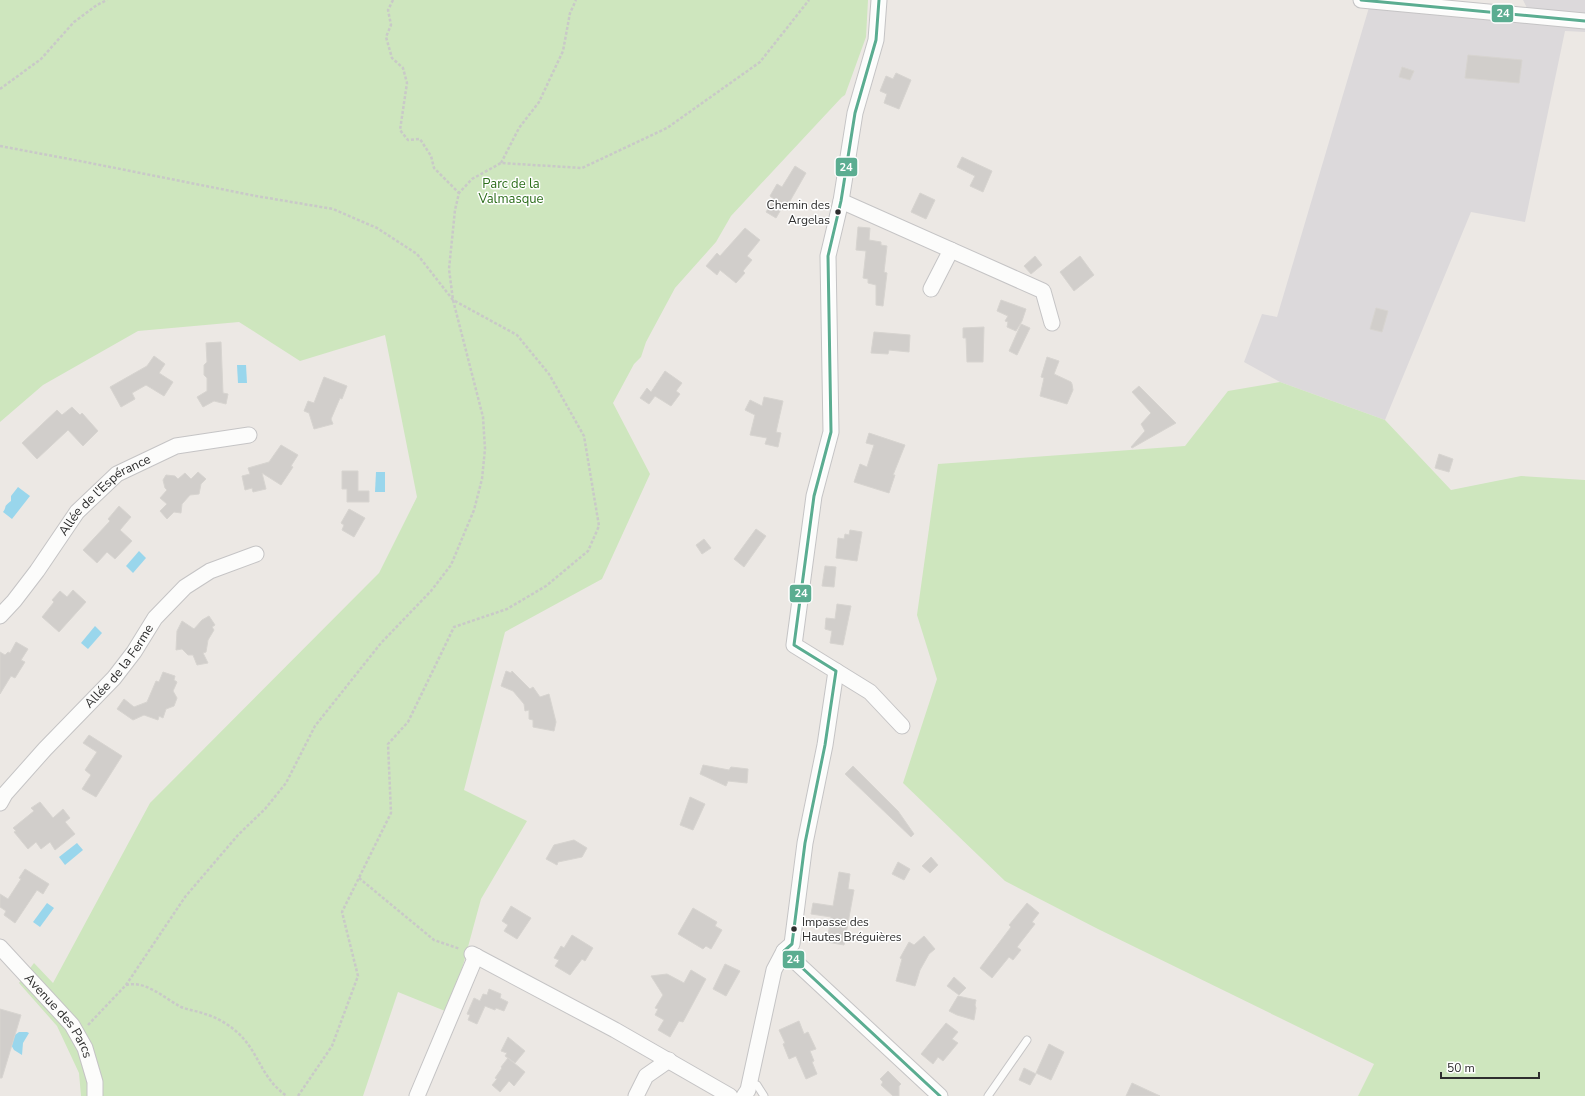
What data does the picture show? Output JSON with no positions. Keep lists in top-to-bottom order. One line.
{"streets":{"street":["Allée de l'Espérance","Allée de la Ferme","Avenue des Parcs"]},"parks":["Parc de la Valmasque"],"places":["Chemin des Argelas","Impasse des Hautes Bréguières"],"lines":["transit line 24"],"scale_bar":"50 m"}
